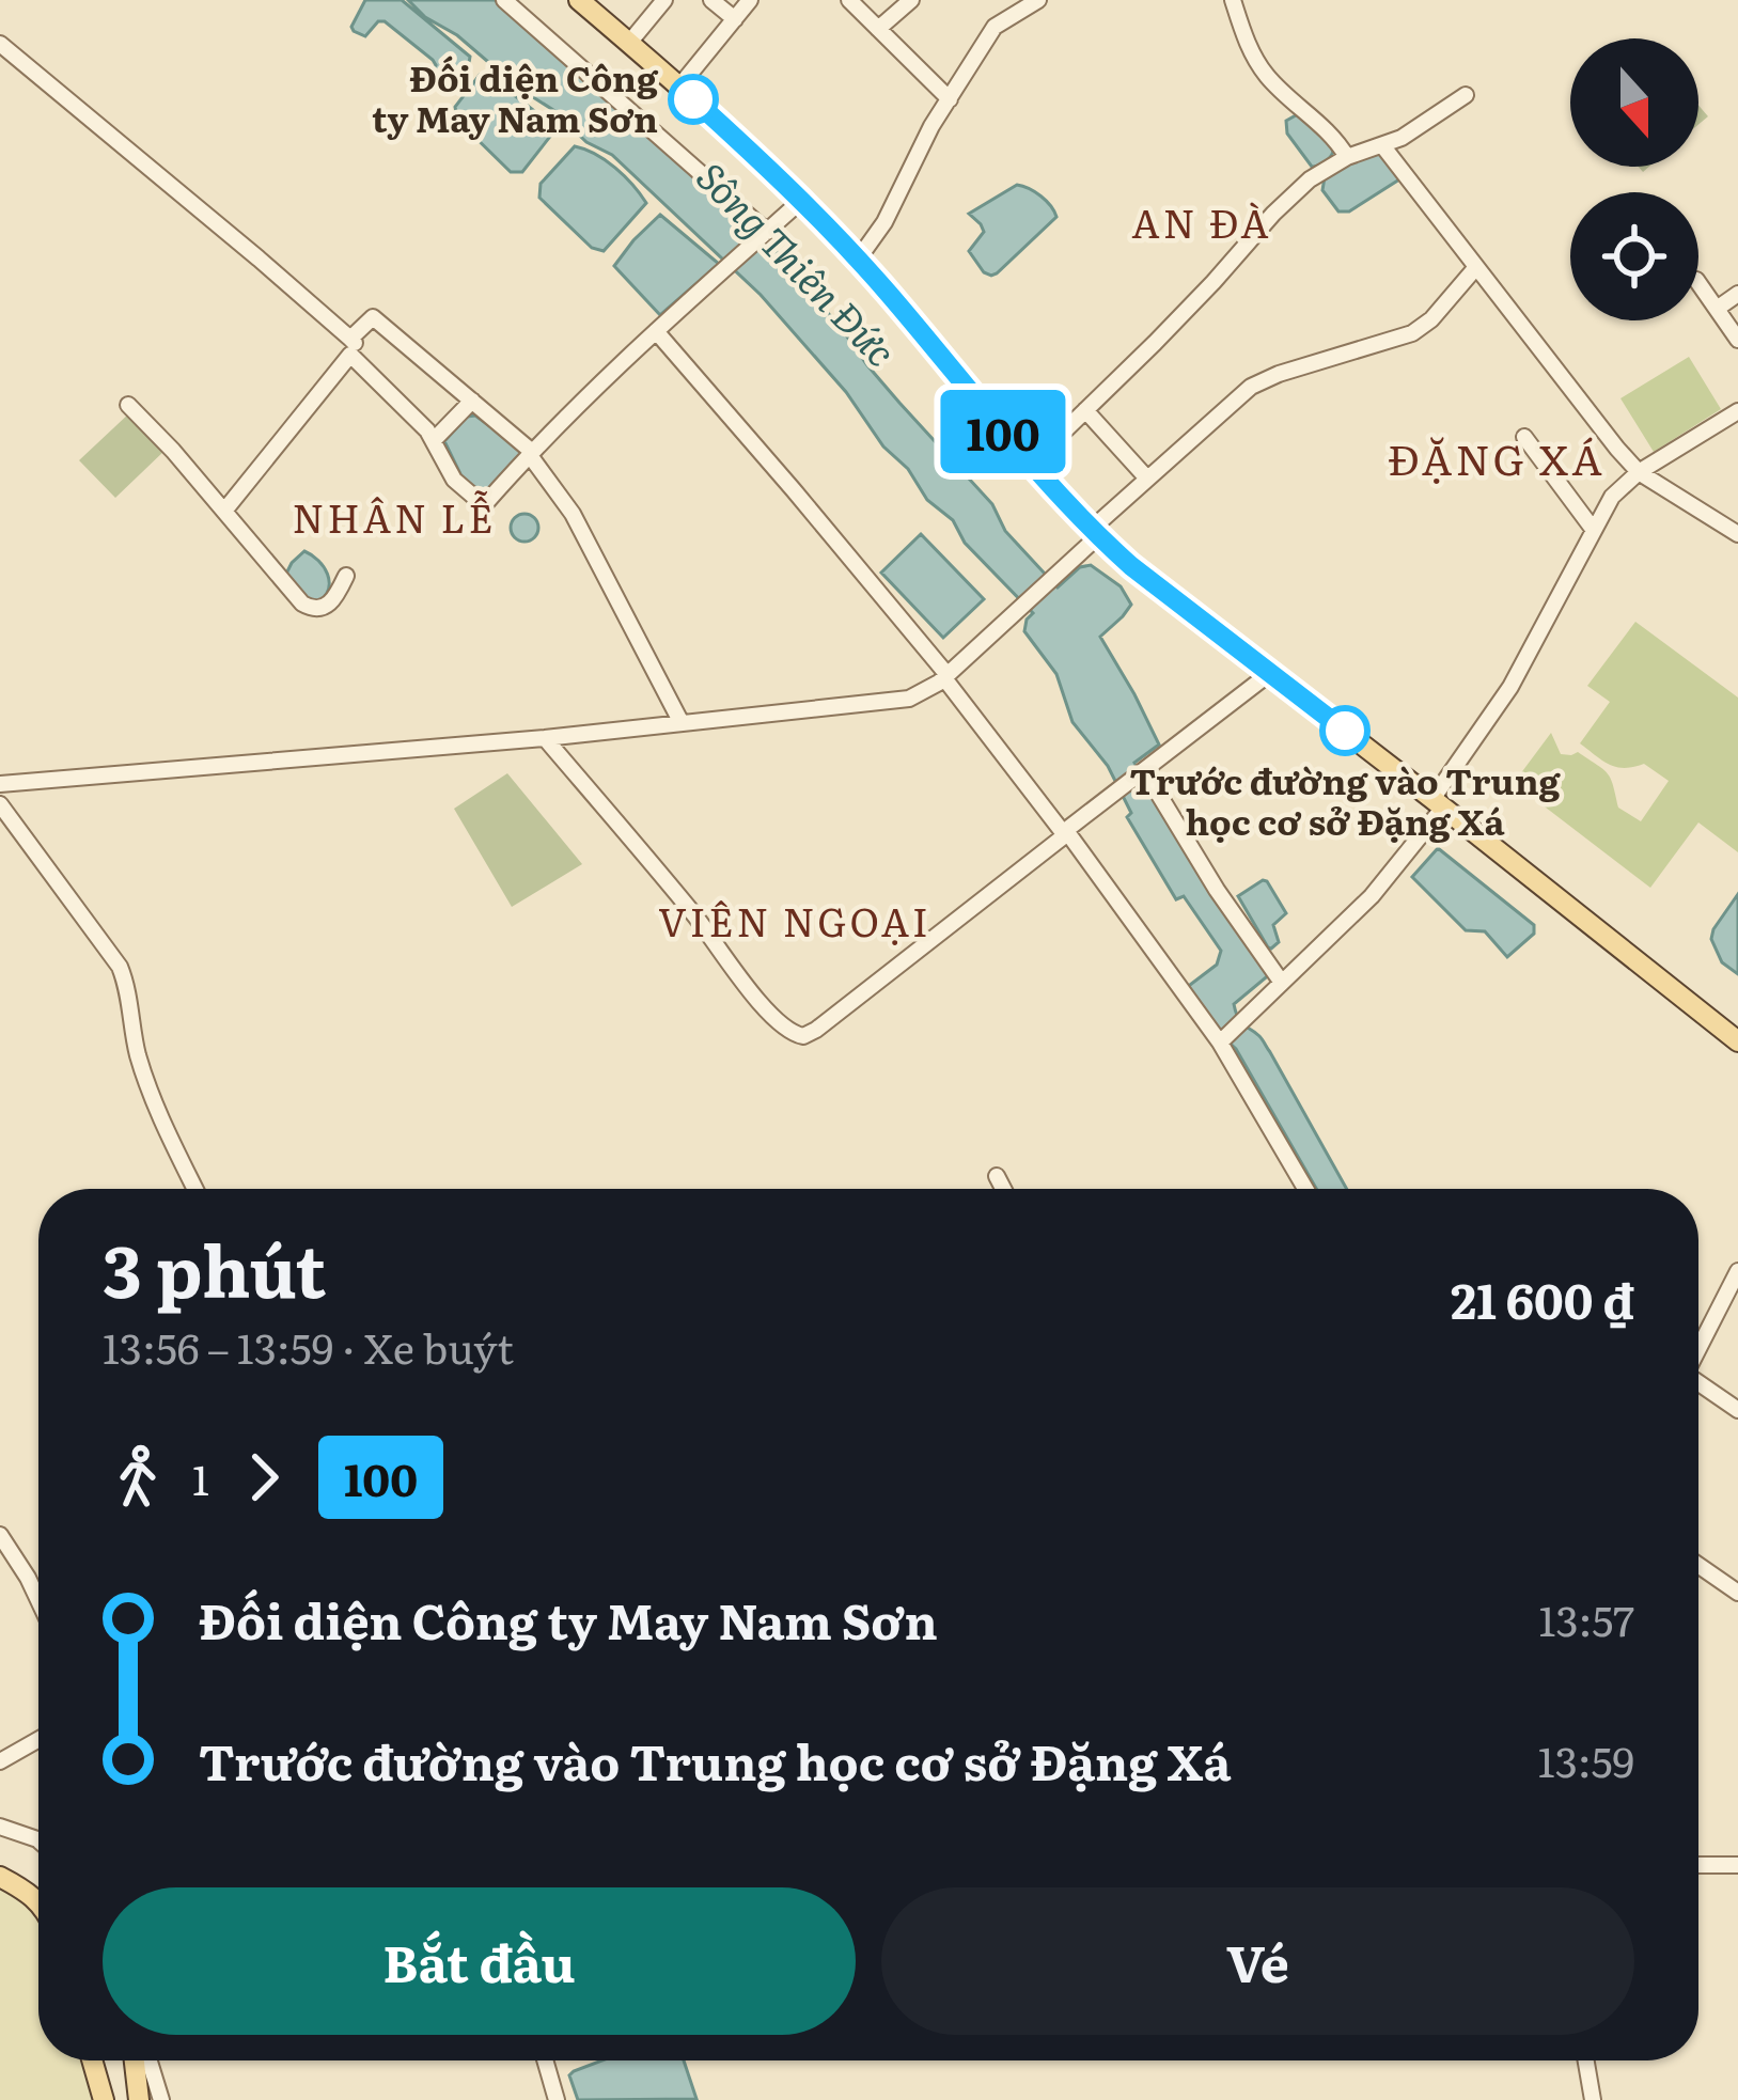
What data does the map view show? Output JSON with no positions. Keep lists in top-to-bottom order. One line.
{"districts":["AN ĐÀ","ĐẶNG XÁ","NHÂN LỄ","VIÊN NGOẠI"],"water":["Sông Thiên Đức"],"places":["Đối diện Công ty May Nam Sơn","Trước đường vào Trung học cơ sở Đặng Xá"],"lines":["bus line 100"],"north":"bottom","page":{"on_map":"100","heading":["3 phút","13:56 – 13:59 · Xe buýt","21 600 ₫"],"legs":["1","100"],"list":[{"name":"Đối diện Công ty May Nam Sơn","value":"13:57"},{"name":"Trước đường vào Trung học cơ sở Đặng Xá","value":"13:59"}],"buttons":["Bắt đầu","Vé"]}}
